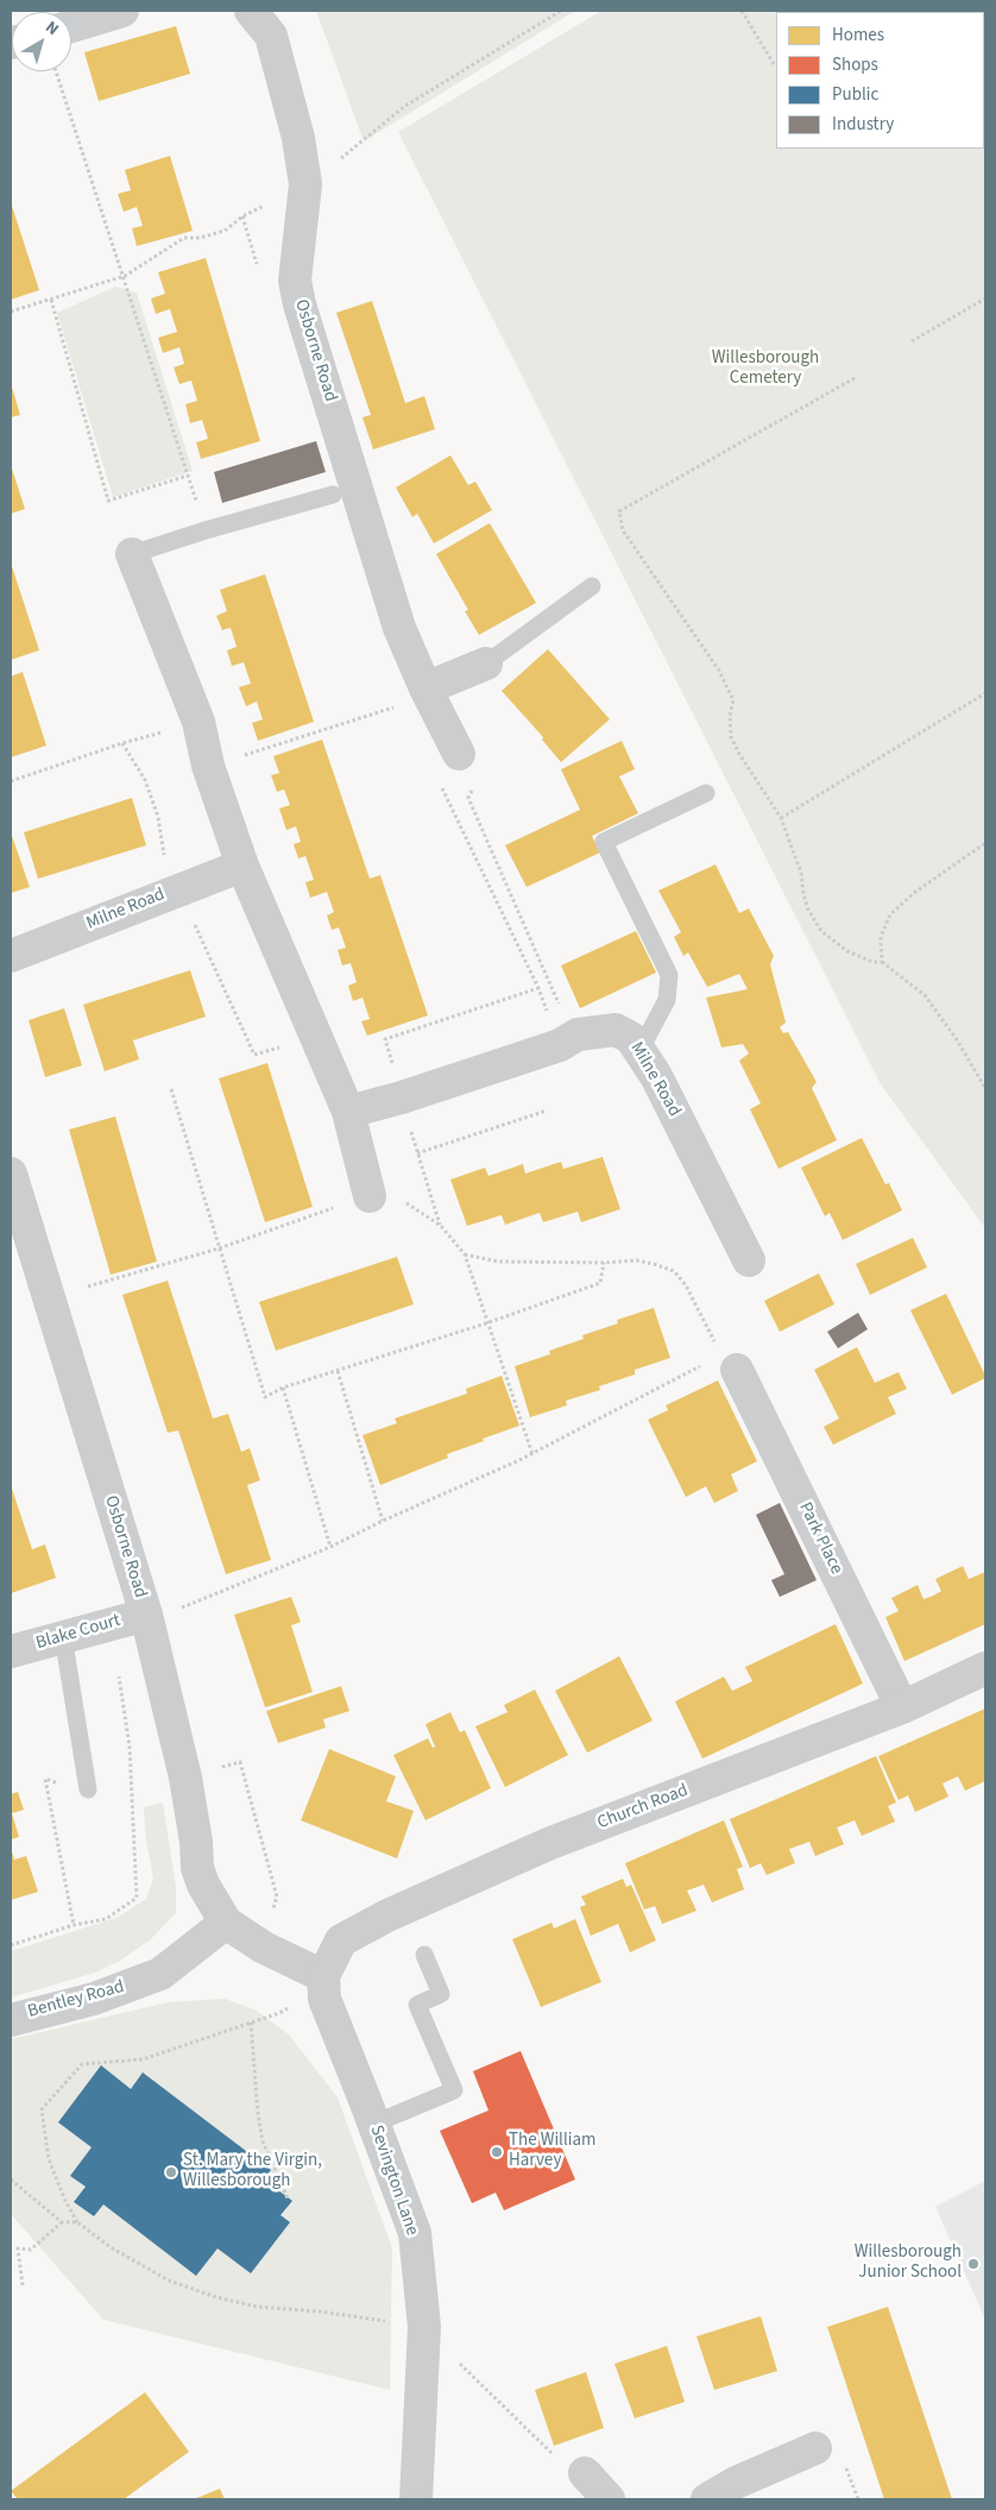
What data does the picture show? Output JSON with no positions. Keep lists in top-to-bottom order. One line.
{"streets":{"street":["Osborne Road","Milne Road","Park Place","Blake Court","Church Road","Bentley Road","Sevington Lane"]},"crossings":[["Osborne Road","Blake Court"],["Osborne Road","Bentley Road"],["Park Place","Church Road"],["Church Road","Sevington Lane"]],"parks":["Willesborough Cemetery"],"places":["The William Harvey","St. Mary the Virgin, Willesborough","Willesborough Junior School"],"legend":["Homes","Shops","Public","Industry"],"north":"top right"}
